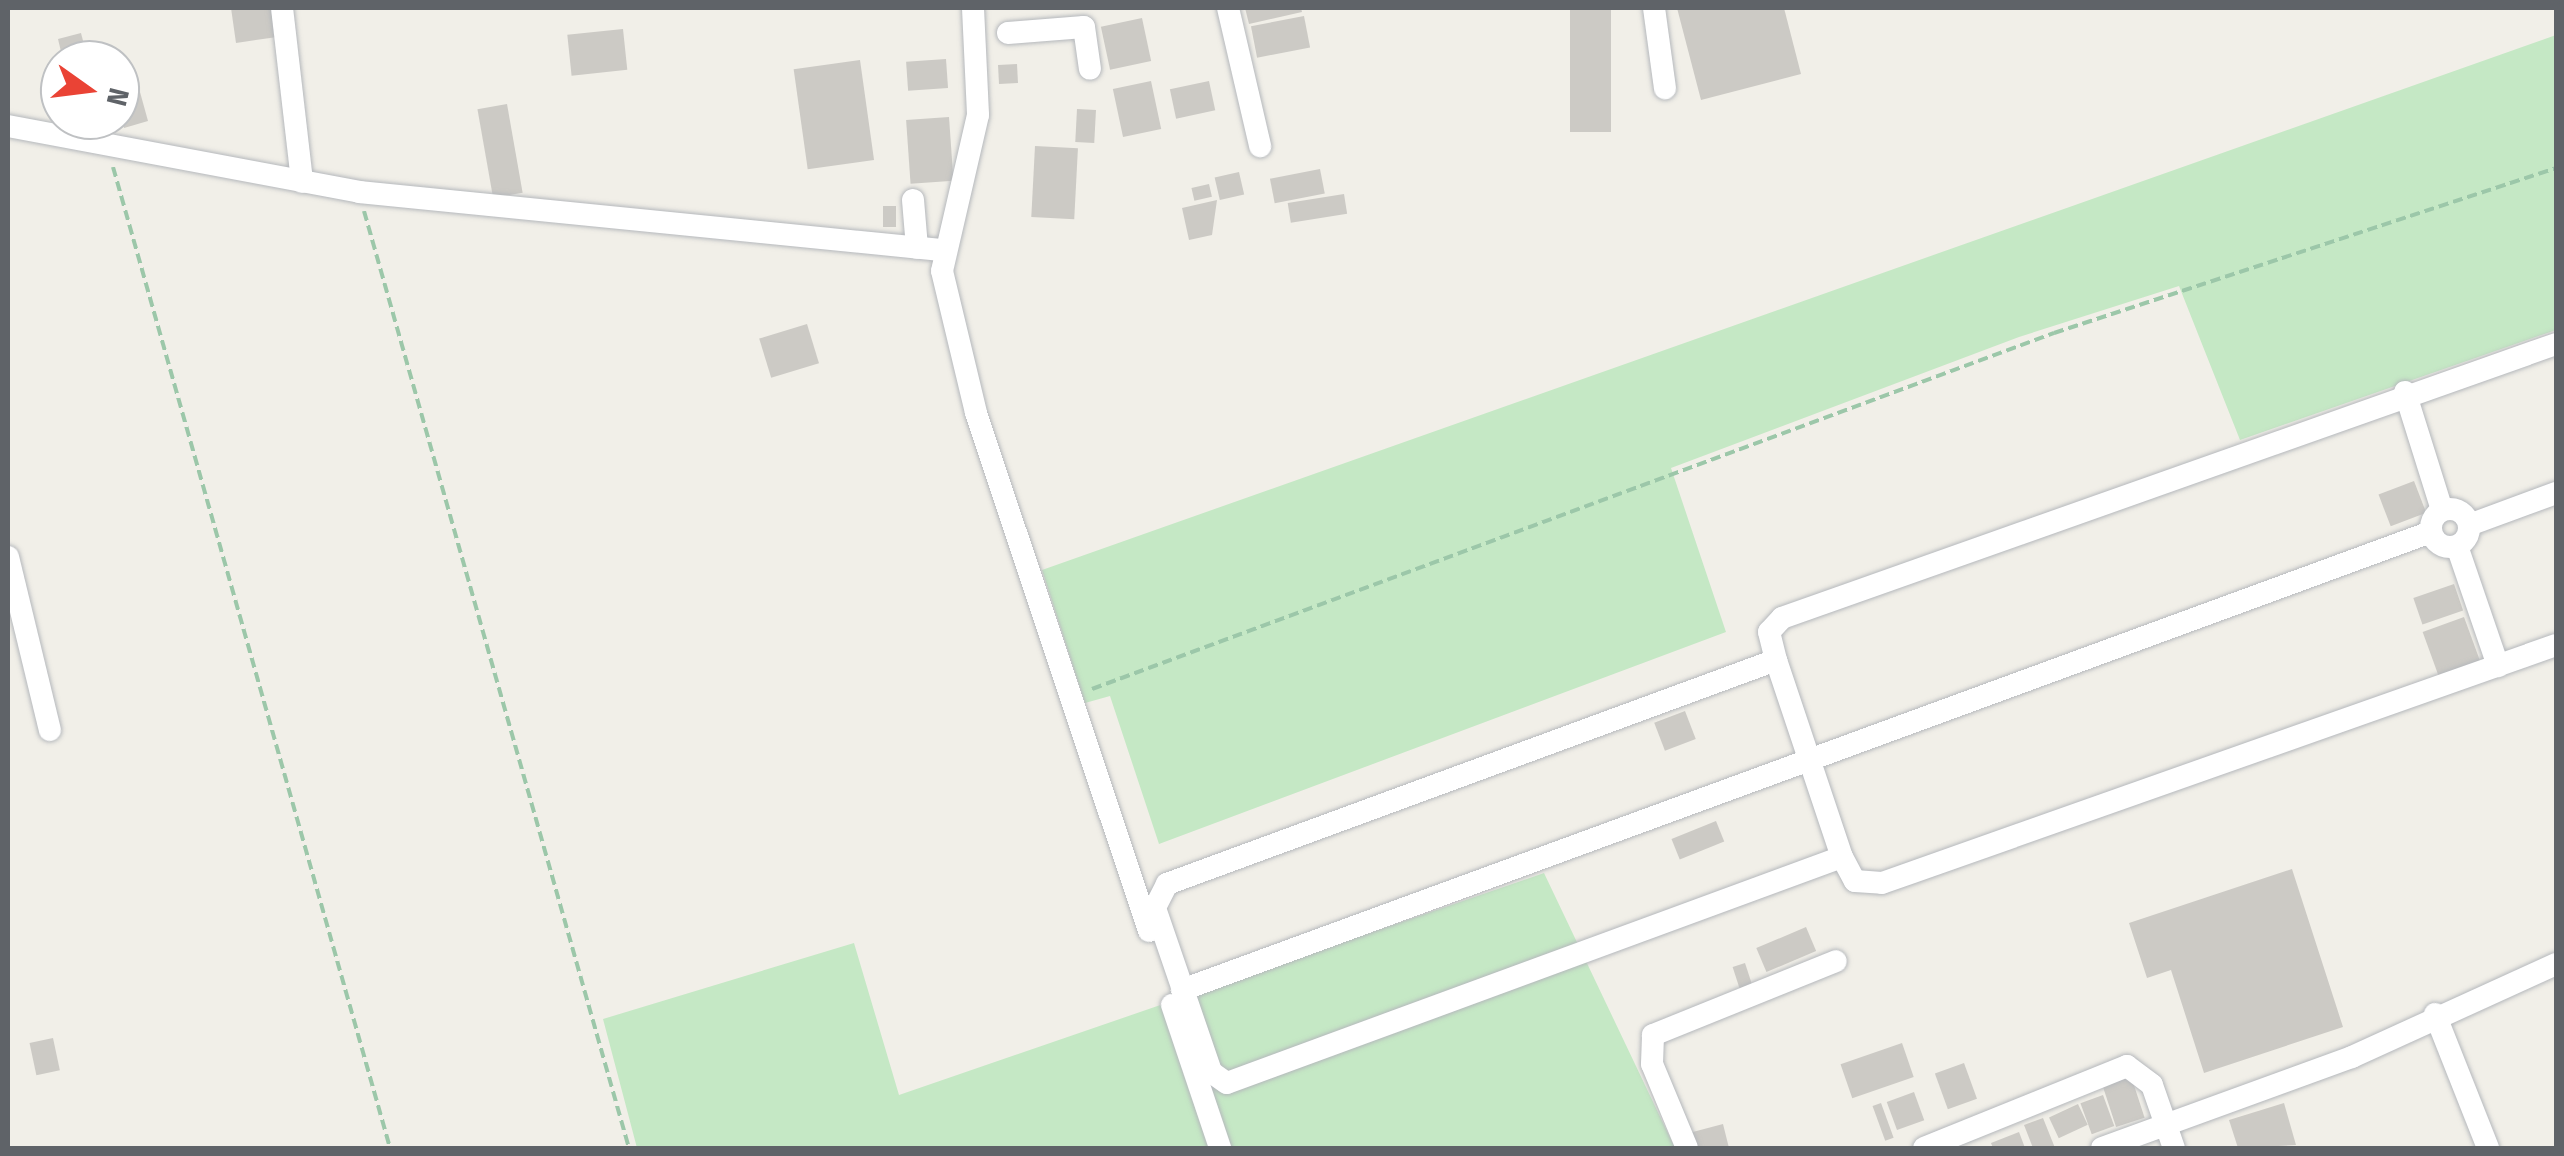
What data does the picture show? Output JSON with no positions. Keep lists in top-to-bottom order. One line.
{"north":"right"}
